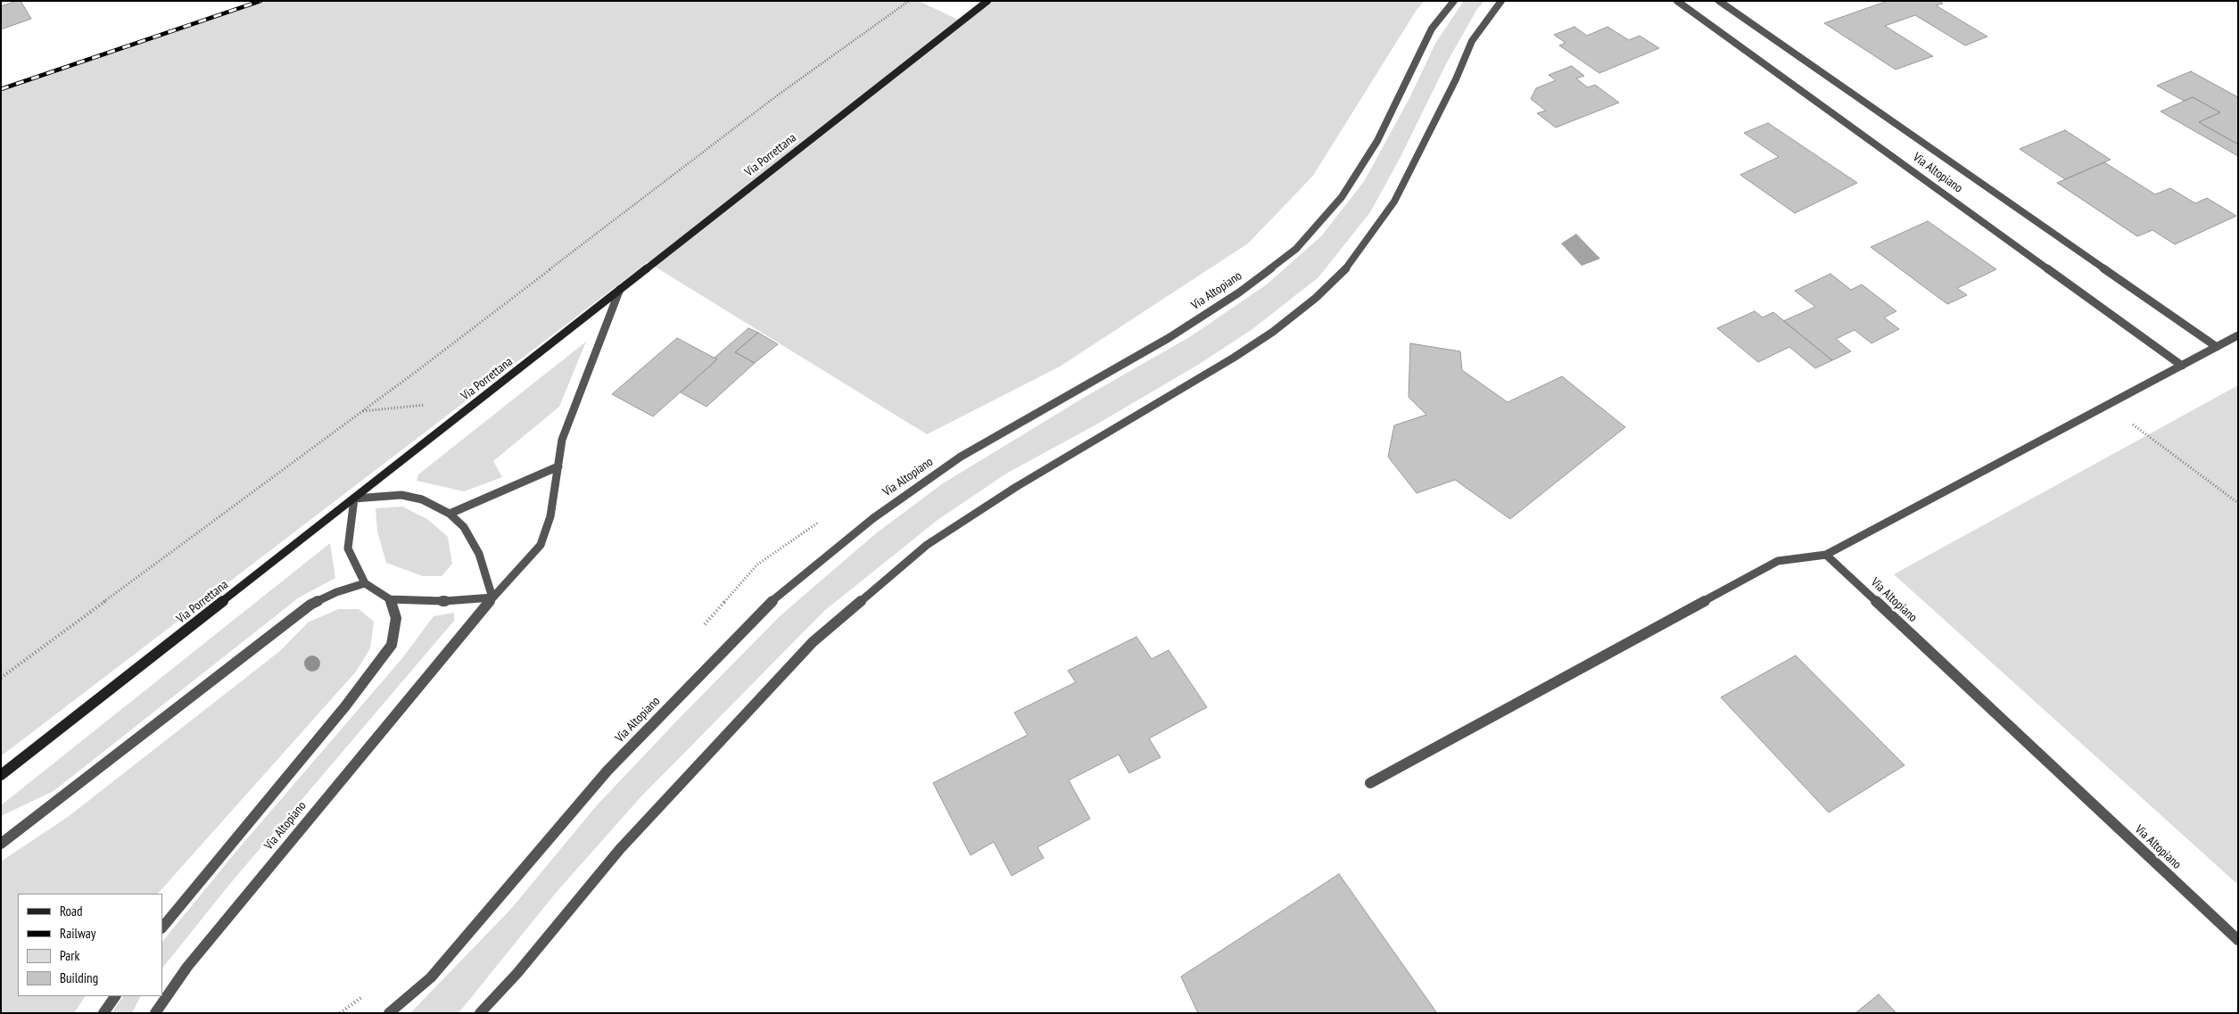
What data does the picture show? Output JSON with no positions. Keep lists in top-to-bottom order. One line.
{"streets":{"main road":["Via Porrettana"],"street":["Via Altopiano"]},"crossings":[["Via Porrettana","Via Altopiano"]],"legend":["Road","Railway","Park","Building"]}
